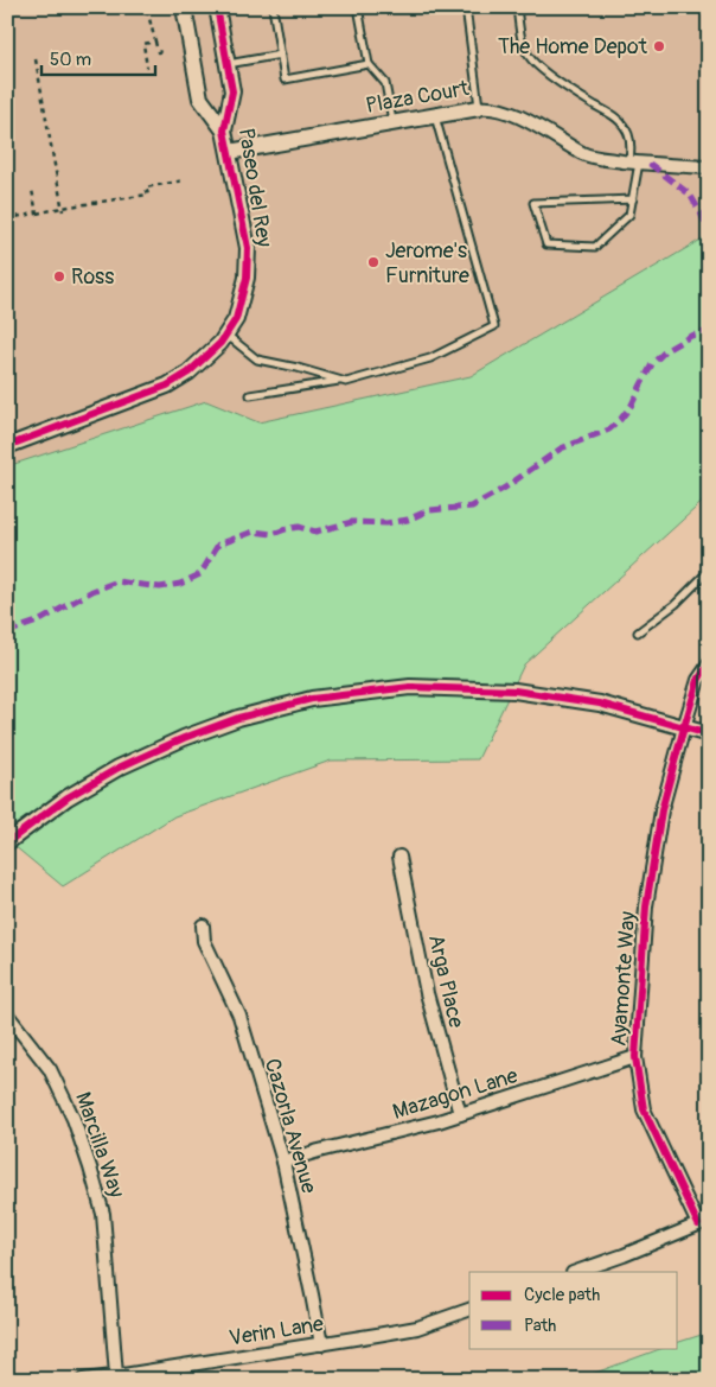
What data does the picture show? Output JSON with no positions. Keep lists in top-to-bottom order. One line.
{"streets":{"street":["Plaza Court","Paseo del Rey","Ayamonte Way","Arga Place","Mazagon Lane","Cazorla Avenue","Marcilla Way","Verin Lane"]},"crossings":[["Plaza Court","Paseo del Rey"],["Ayamonte Way","Mazagon Lane"],["Arga Place","Mazagon Lane"],["Mazagon Lane","Cazorla Avenue"],["Cazorla Avenue","Verin Lane"],["Marcilla Way","Verin Lane"]],"places":["The Home Depot","Jerome's Furniture","Ross"],"legend":["Cycle path","Path"],"scale_bar":"50 m"}
